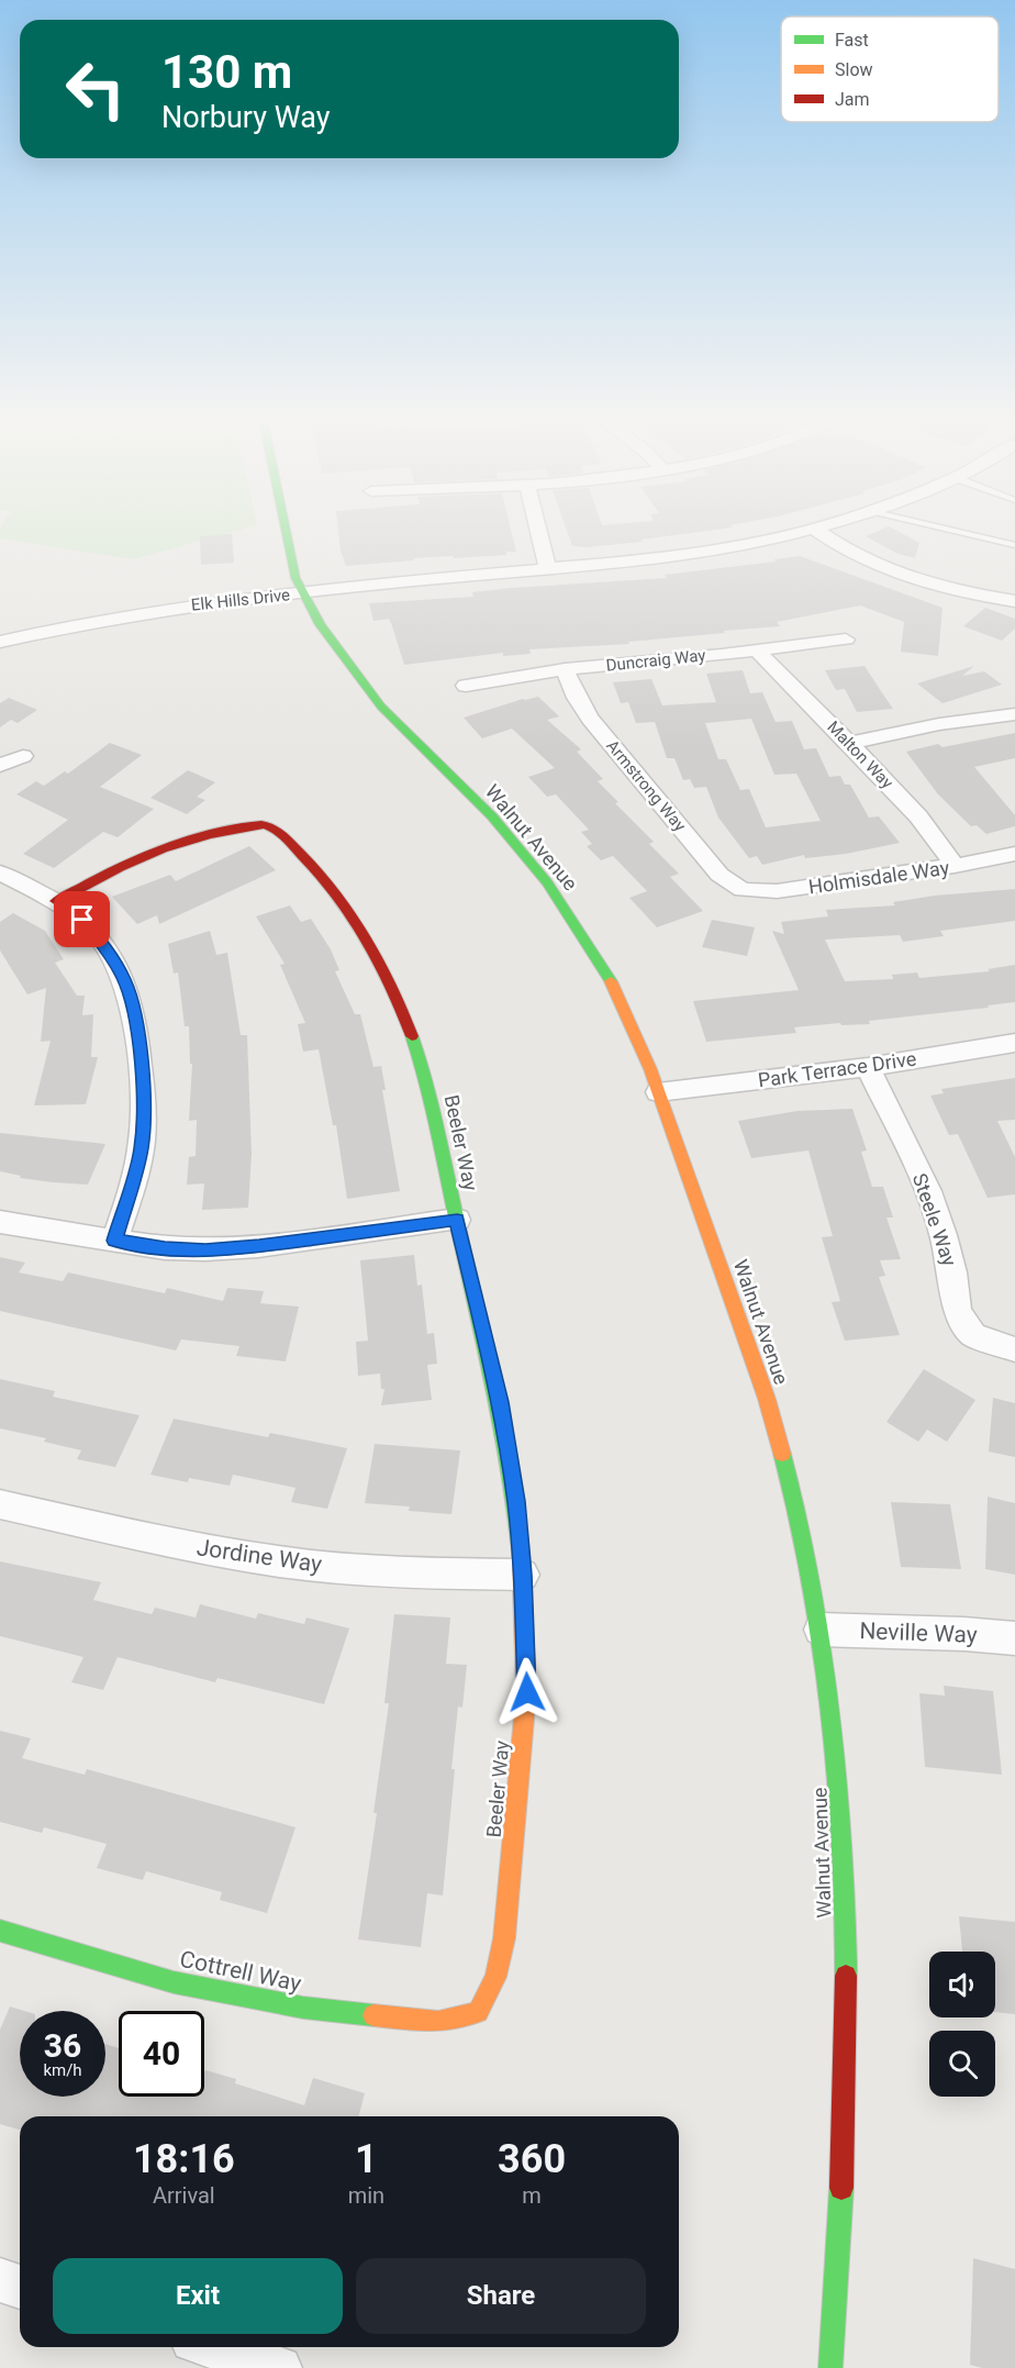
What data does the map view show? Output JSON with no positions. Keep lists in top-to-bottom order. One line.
{"streets":{"street":["Elk Hills Drive","Duncraig Way","Malton Way","Armstrong Way","Walnut Avenue","Holmisdale Way","Park Terrace Drive","Beeler Way","Steele Way","Jordine Way","Neville Way","Cottrell Way"]},"crossings":[["Elk Hills Drive","Walnut Avenue"],["Duncraig Way","Malton Way"],["Duncraig Way","Armstrong Way"],["Malton Way","Holmisdale Way"],["Armstrong Way","Holmisdale Way"],["Walnut Avenue","Park Terrace Drive"],["Walnut Avenue","Neville Way"],["Park Terrace Drive","Steele Way"],["Beeler Way","Jordine Way"],["Beeler Way","Cottrell Way"]],"legend":["Fast","Slow","Jam"],"page":{"turn":["130 m","Norbury Way"],"speed":"36 km/h","limit":"40","eta":["18:16","Arrival","1","min","360","m"],"buttons":["Exit","Share"]}}
